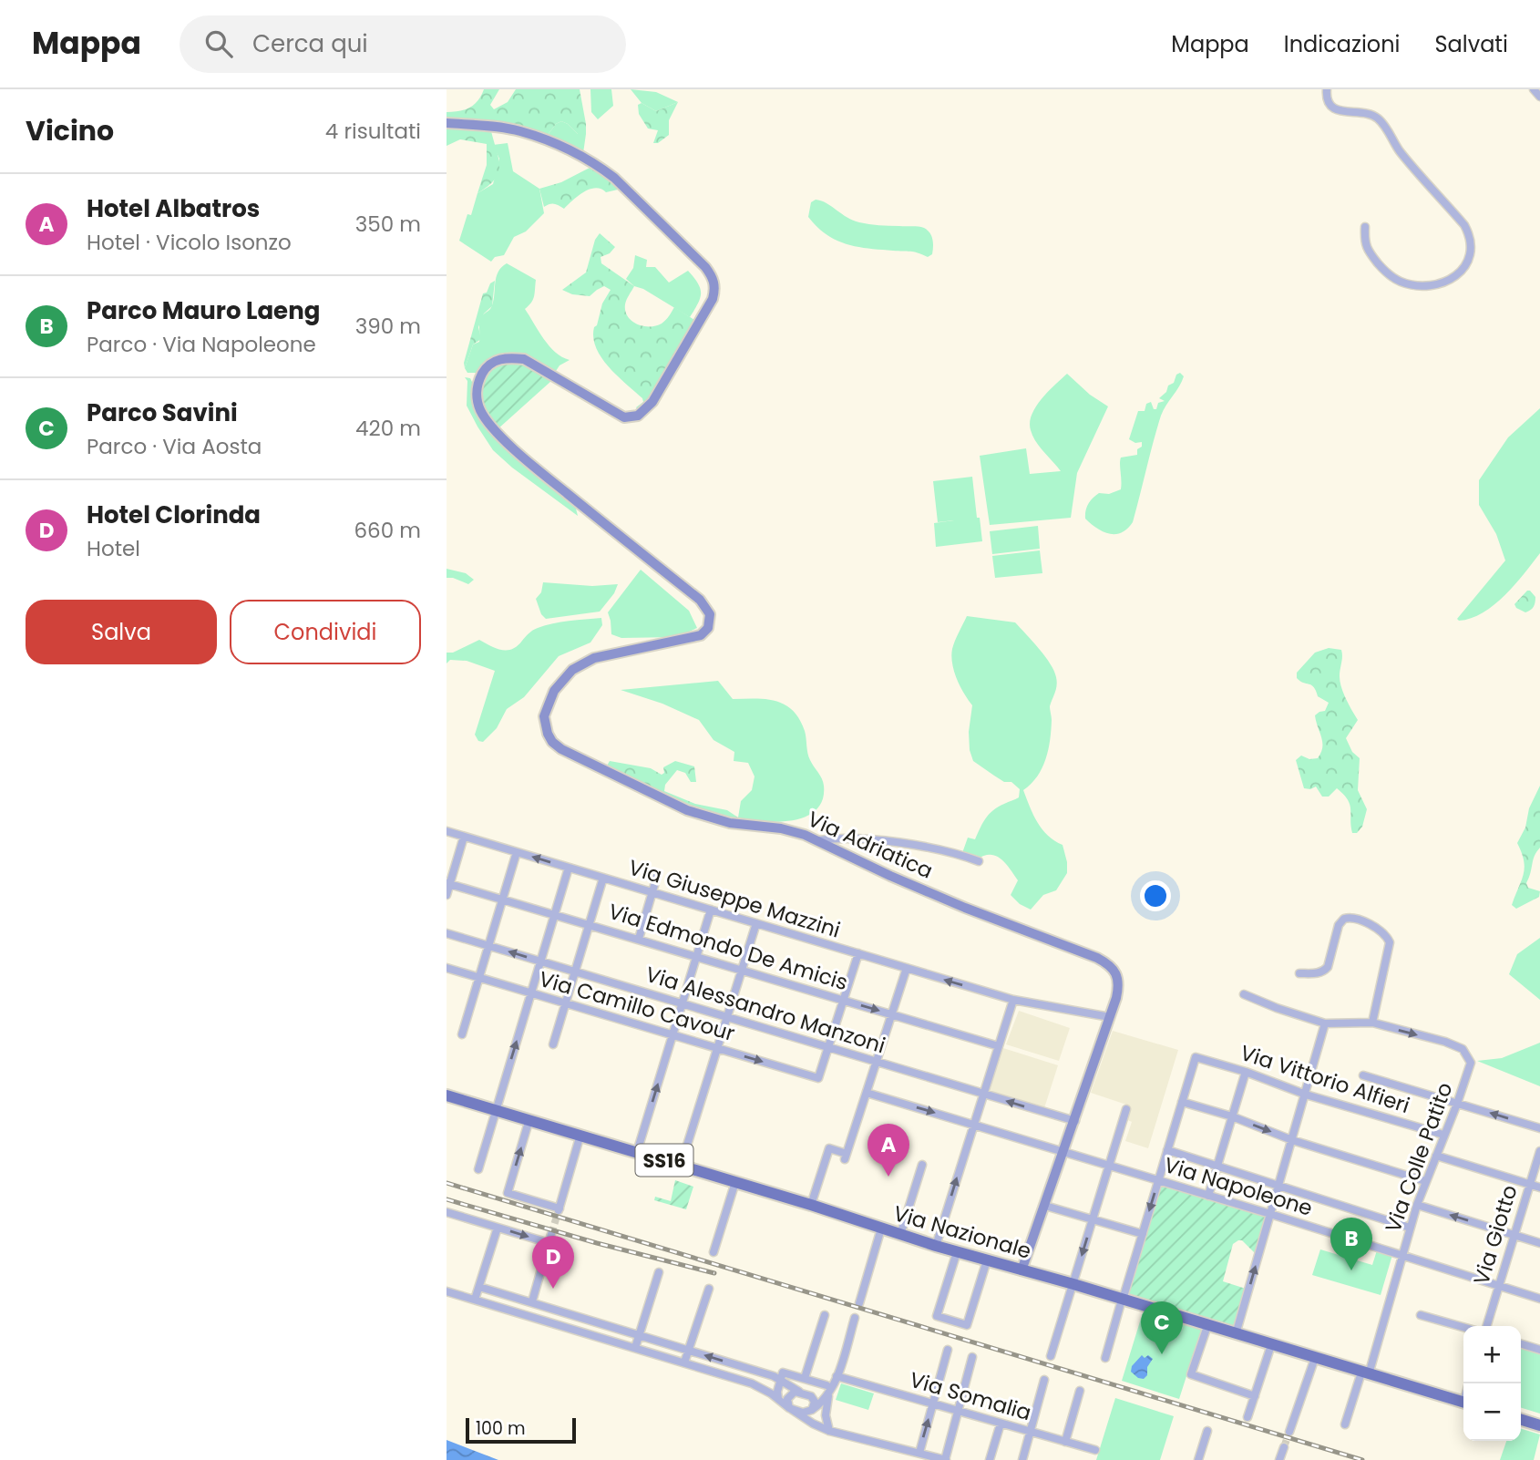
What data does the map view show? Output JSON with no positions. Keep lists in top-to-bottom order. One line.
{"streets":{"main road":["Via Adriatica","SS16","Via Nazionale"],"street":["Via Giuseppe Mazzini","Via Edmondo De Amicis","Via Camillo Cavour","Via Alessandro Manzoni","Via Vittorio Alfieri","Via Colle Patito","Via Napoleone","Via Giotto","Via Somalia"]},"crossings":[["Via Adriatica","Via Giuseppe Mazzini"],["Via Adriatica","Via Alessandro Manzoni"],["Via Adriatica","Via Napoleone"],["Via Adriatica","Via Nazionale"],["Via Camillo Cavour","Via Alessandro Manzoni"],["Via Vittorio Alfieri","Via Colle Patito"],["Via Colle Patito","Via Napoleone"],["Via Colle Patito","Via Nazionale"],["Via Napoleone","Via Giotto"]],"scale_bar":"100 m","page":{"header":"Mappa","search":"Cerca qui","nav":["Mappa","Indicazioni","Salvati"],"heading":["Vicino","4 risultati"],"list":[{"mark":"A","name":"Hotel Albatros","note":"Hotel · Vicolo Isonzo","value":"350 m"},{"mark":"B","name":"Parco Mauro Laeng","note":"Parco · Via Napoleone","value":"390 m"},{"mark":"C","name":"Parco Savini","note":"Parco · Via Aosta","value":"420 m"},{"mark":"D","name":"Hotel Clorinda","note":"Hotel","value":"660 m"}],"buttons":["Salva","Condividi"],"pins":["A","B","D","C"],"map_buttons":["+","−"],"scale":"100 m"}}
